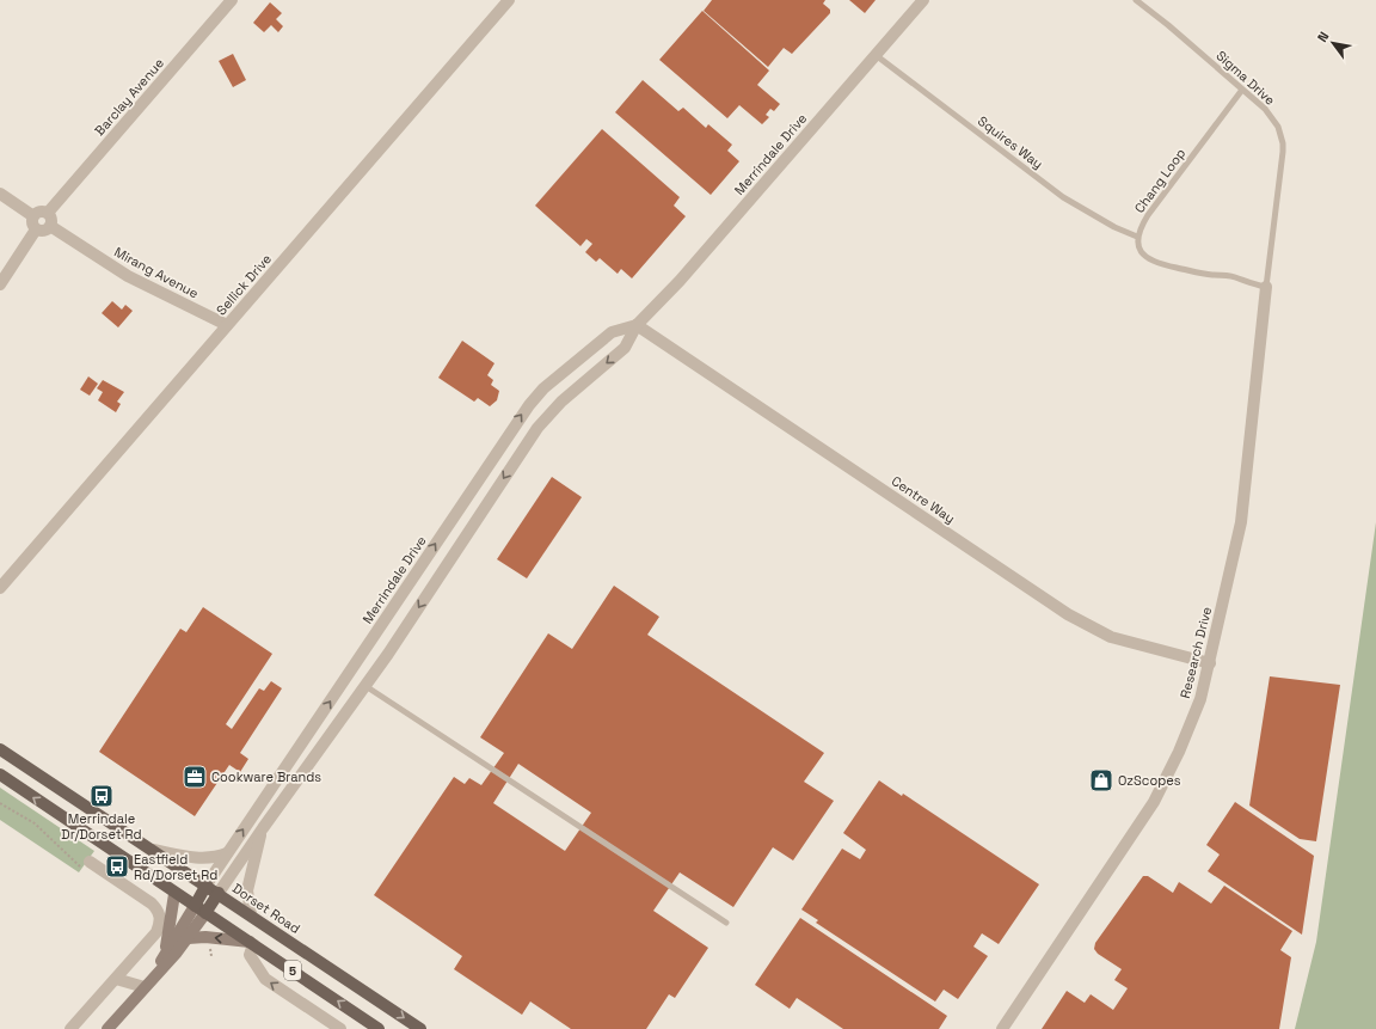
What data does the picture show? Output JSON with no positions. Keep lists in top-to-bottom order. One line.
{"streets":{"main road":["Dorset Road","5"],"street":["Barclay Avenue","Merrindale Drive","Mirang Avenue","Sellick Drive","Centre Way","Research Drive"],"lane":["Sigma Drive","Squires Way","Chang Loop"]},"crossings":[["Sigma Drive","Chang Loop"],["Sigma Drive","Research Drive"],["Barclay Avenue","Mirang Avenue"],["Squires Way","Merrindale Drive"],["Squires Way","Chang Loop"],["Merrindale Drive","Centre Way"],["Merrindale Drive","Dorset Road"],["Mirang Avenue","Sellick Drive"],["Centre Way","Research Drive"]],"places":{"office":["Cookware Brands"],"shop":["OzScopes"],"bus stop":["Merrindale Dr/Dorset Rd","Eastfield Rd/Dorset Rd"]},"north":"top left"}
